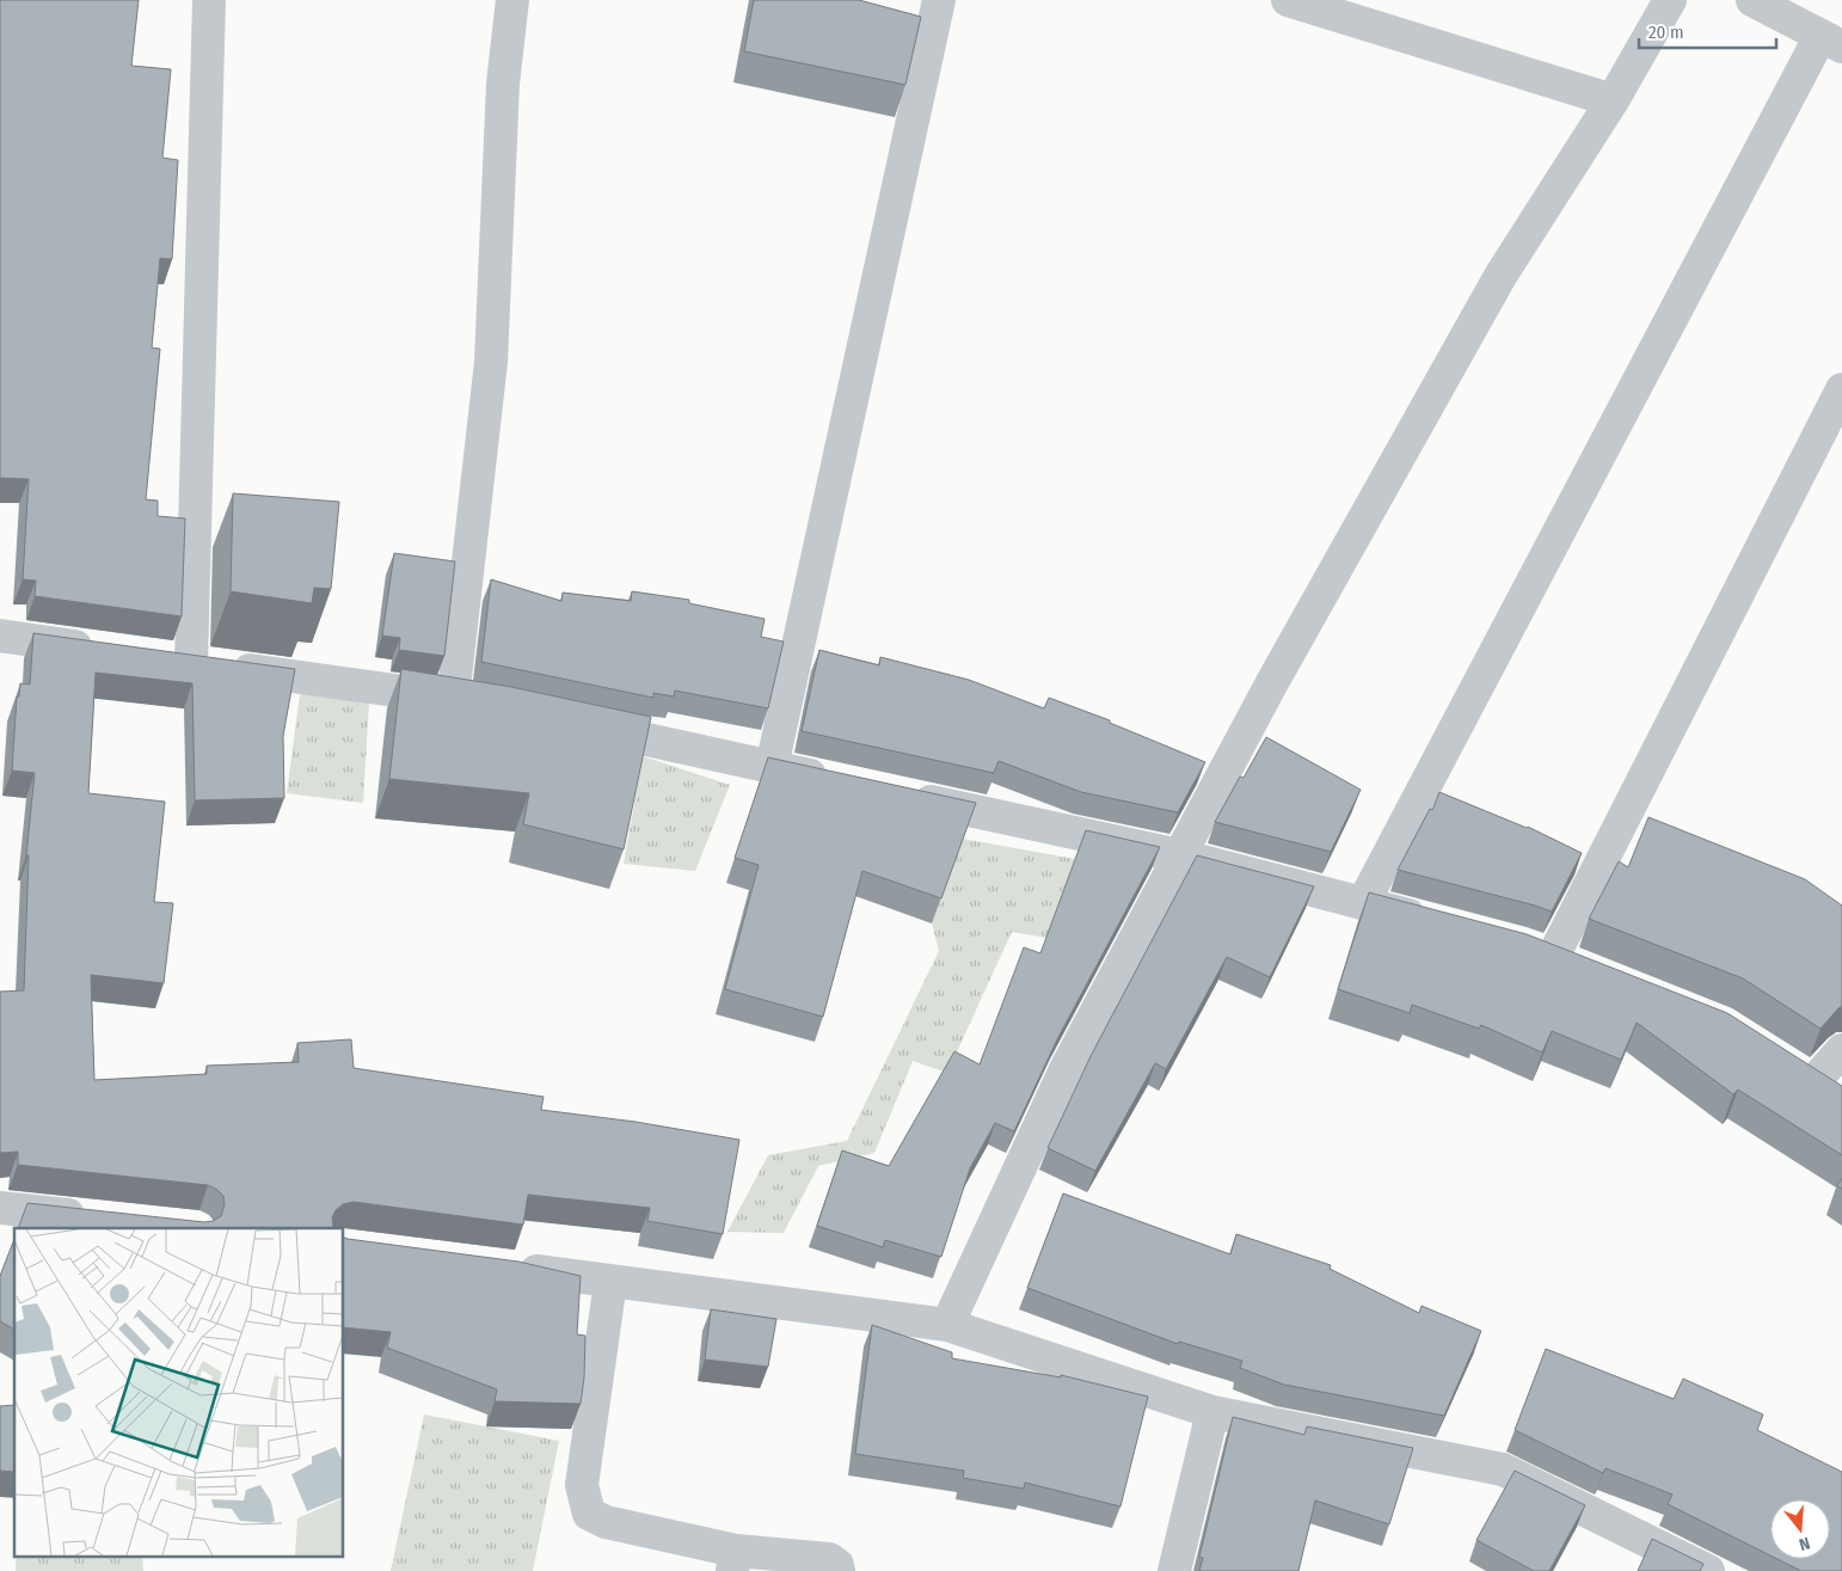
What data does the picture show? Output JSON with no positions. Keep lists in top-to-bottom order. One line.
{"scale_bar":"20 m","north":"bottom"}
